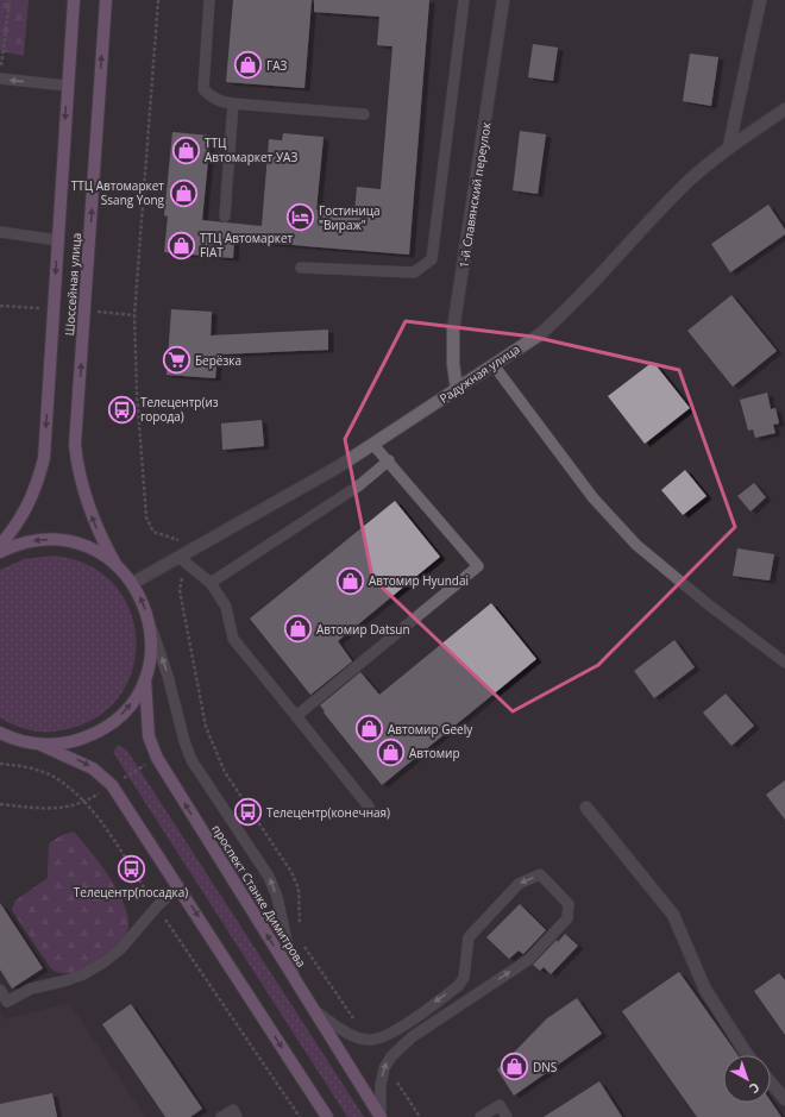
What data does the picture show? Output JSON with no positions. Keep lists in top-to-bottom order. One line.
{"streets":{"main road":["Шоссейная улица","проспект Станке Димитрова"],"street":["1-й Славянский переулок","Радужная улица"]},"crossings":[["1-й Славянский переулок","Радужная улица"]],"places":{"shop":["ГАЗ","ТТЦ Автомаркет УАЗ","ТТЦ Автомаркет Ssang Yong","ТТЦ Автомаркет FIAT","Автомир Hyundai","Автомир Datsun","Автомир Geely","Автомир","DNS"],"hotel":["Гостиница \"Вираж\""],"supermarket":["Берёзка"],"bus stop":["Телецентр(из города)","Телецентр(конечная)","Телецентр(посадка)"]},"north":"bottom right"}
